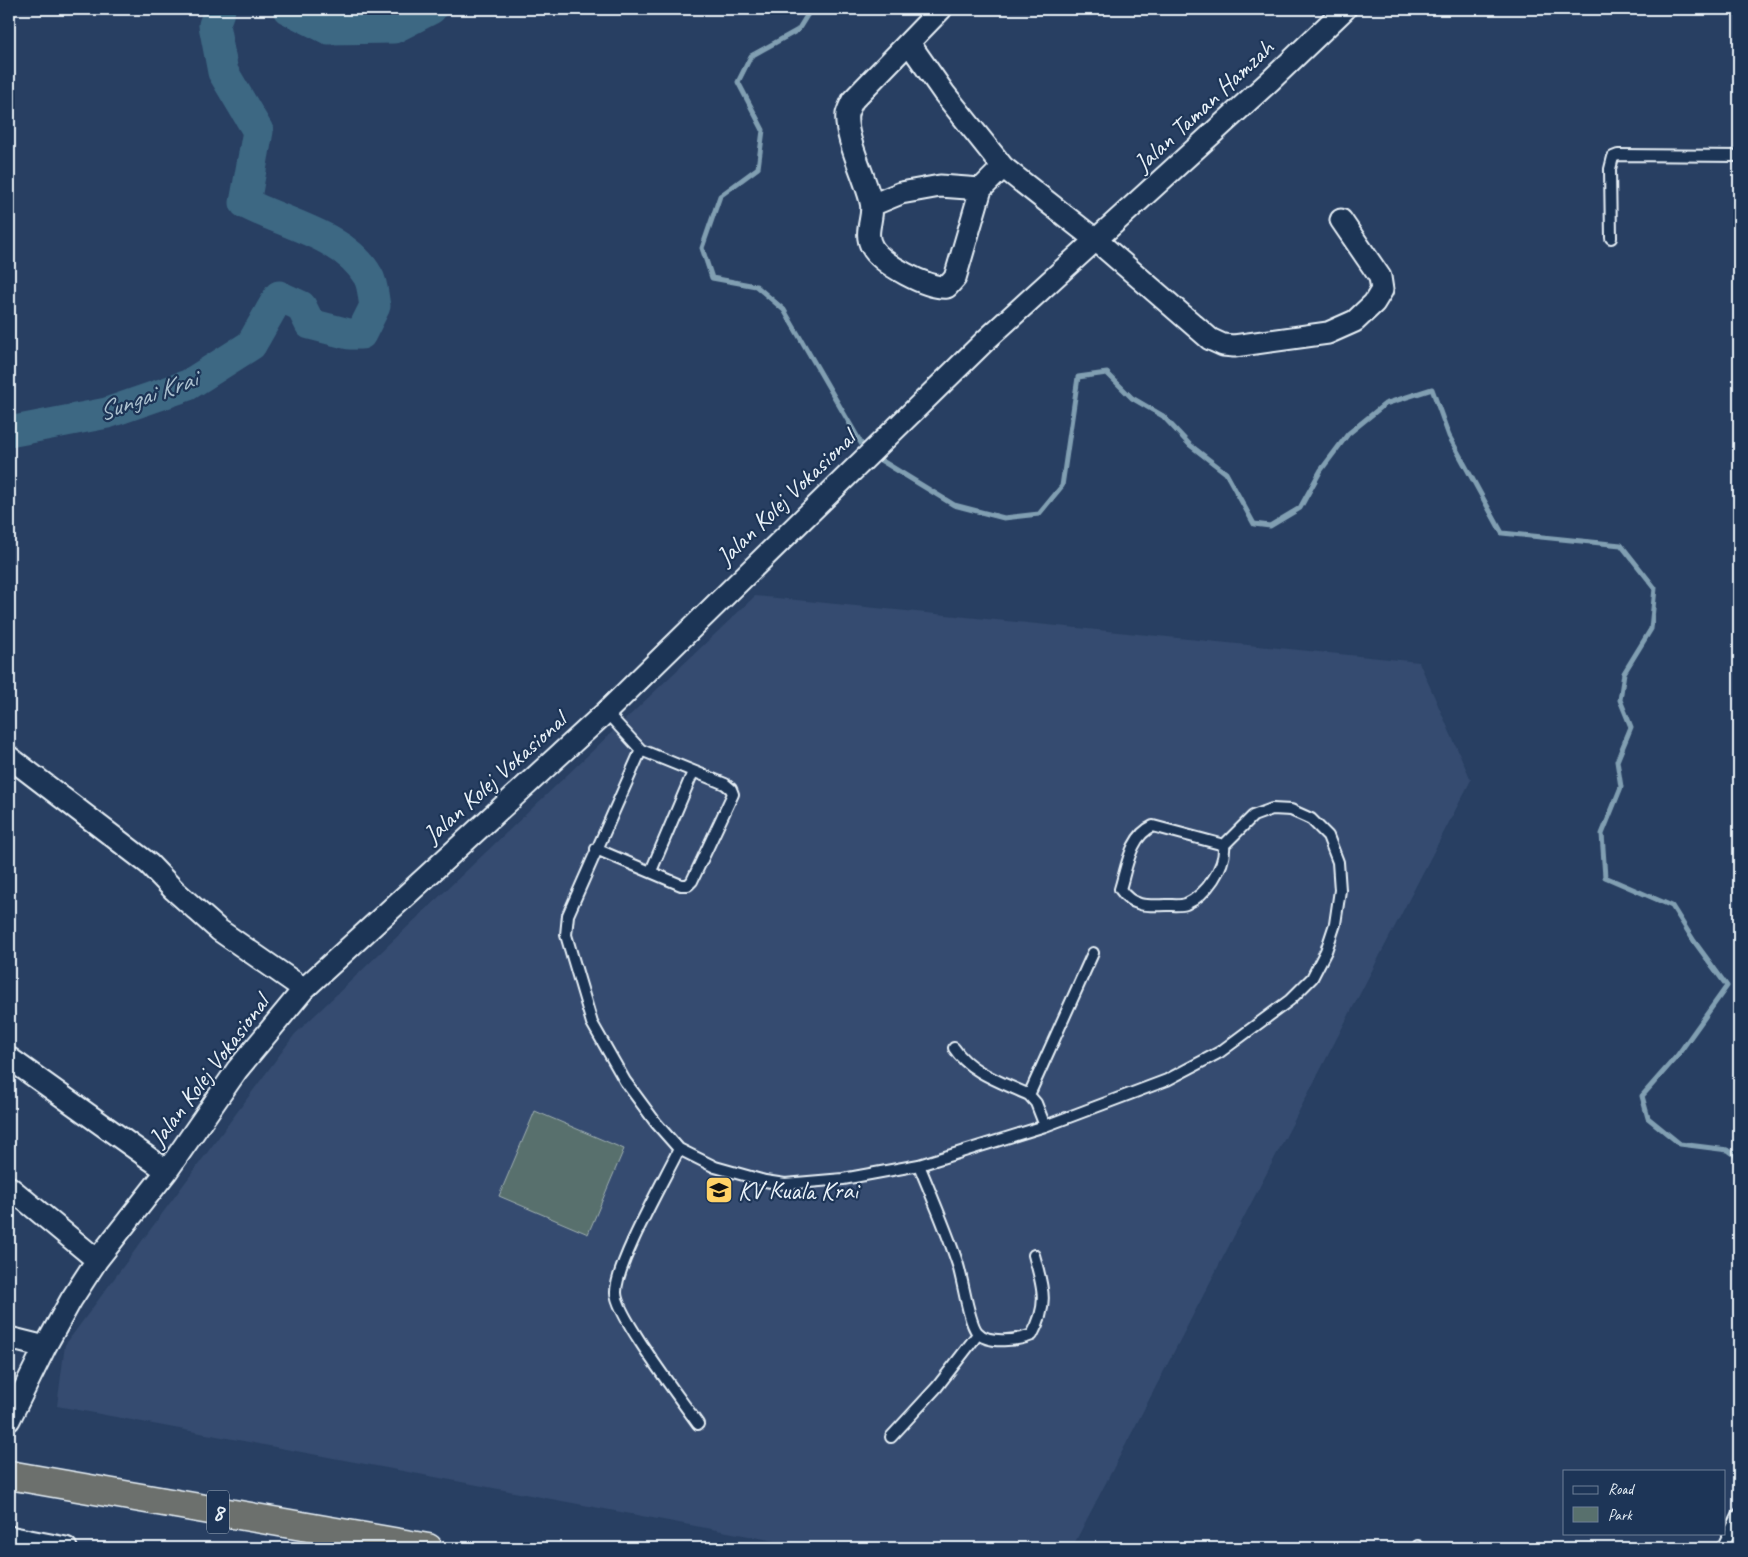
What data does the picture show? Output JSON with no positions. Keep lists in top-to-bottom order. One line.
{"streets":{"highway":["8"],"street":["Jalan Taman Hamzah","Jalan Kolej Vokasional"]},"crossings":[["Jalan Taman Hamzah","Jalan Kolej Vokasional"]],"water":["Sungai Krai"],"places":{"school or university":["KV Kuala Krai"]},"legend":["Road","Park"]}
